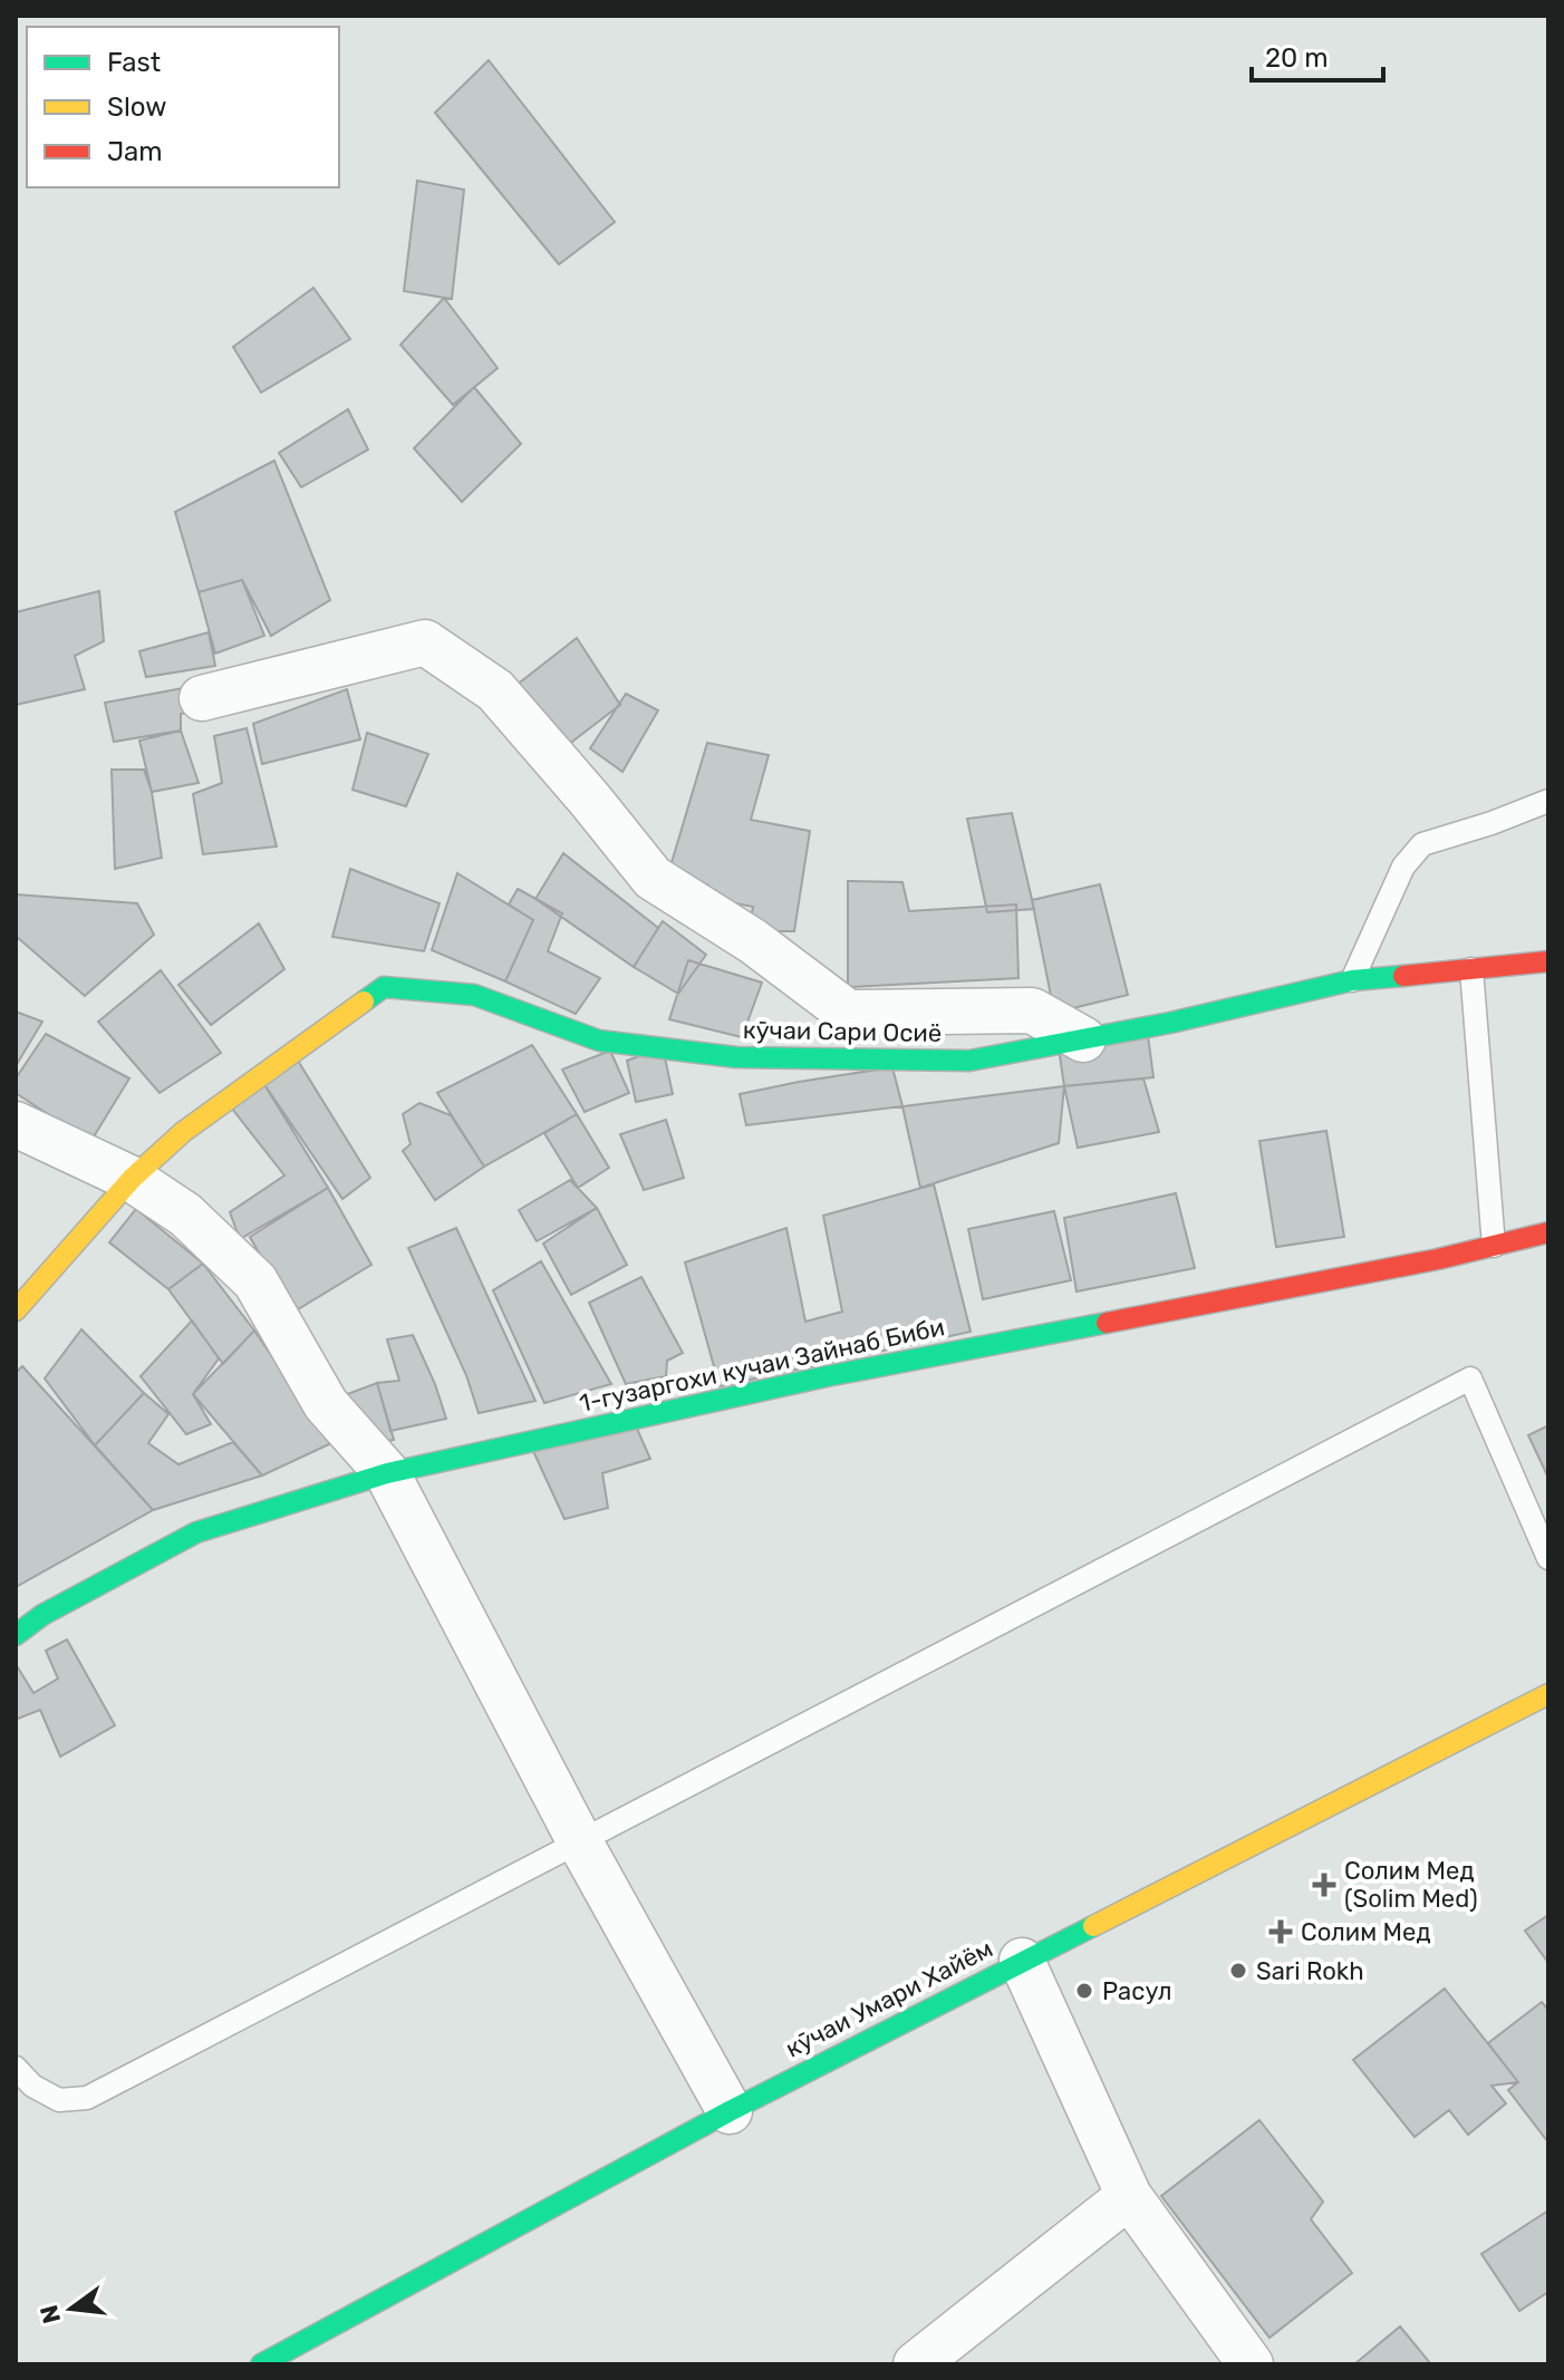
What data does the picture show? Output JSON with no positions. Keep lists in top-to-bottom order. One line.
{"streets":{"street":["кӯчаи Сари Осиё","1-гузаргохи кучаи Зайнаб Биби","кӯчаи Умари Хайём"]},"places":{"health":["Солим Мед (Solim Med)","Солим Мед"],"other":["Sari Rokh","Расул"]},"legend":["Fast","Slow","Jam"],"scale_bar":"20 m","north":"left"}
